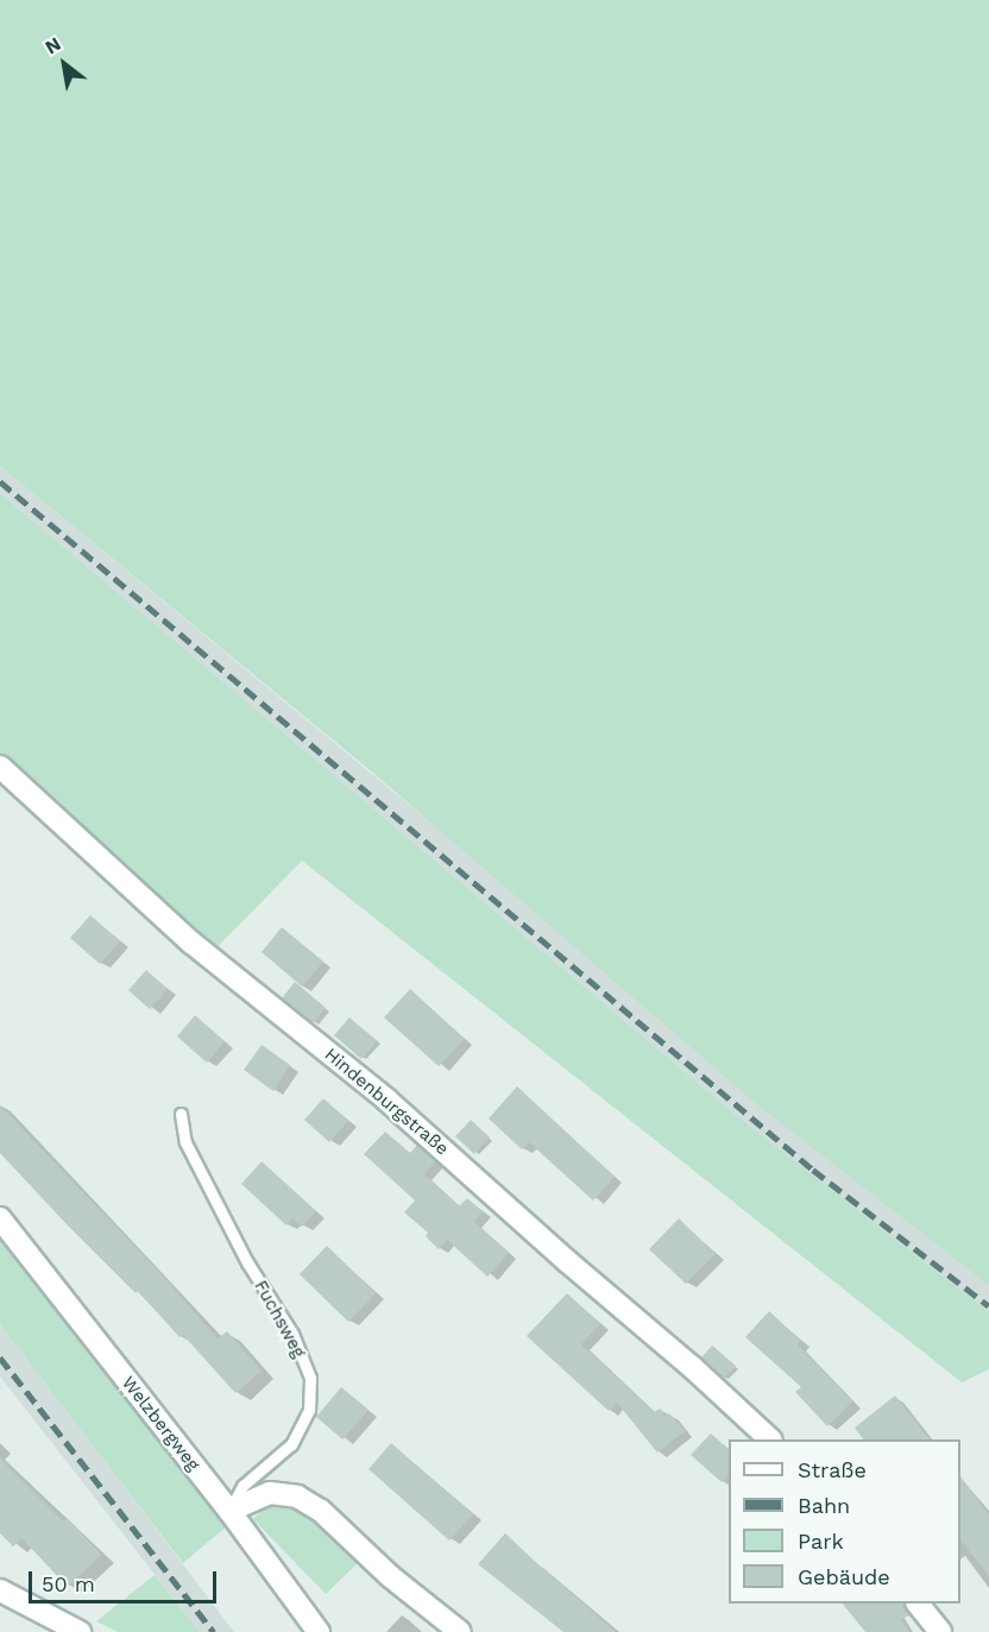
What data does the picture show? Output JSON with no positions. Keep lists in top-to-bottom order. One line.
{"streets":{"street":["Hindenburgstraße","Welzbergweg"],"lane":["Fuchsweg"]},"crossings":[["Fuchsweg","Welzbergweg"]],"legend":["Straße","Bahn","Park","Gebäude"],"scale_bar":"50 m","north":"top left"}
